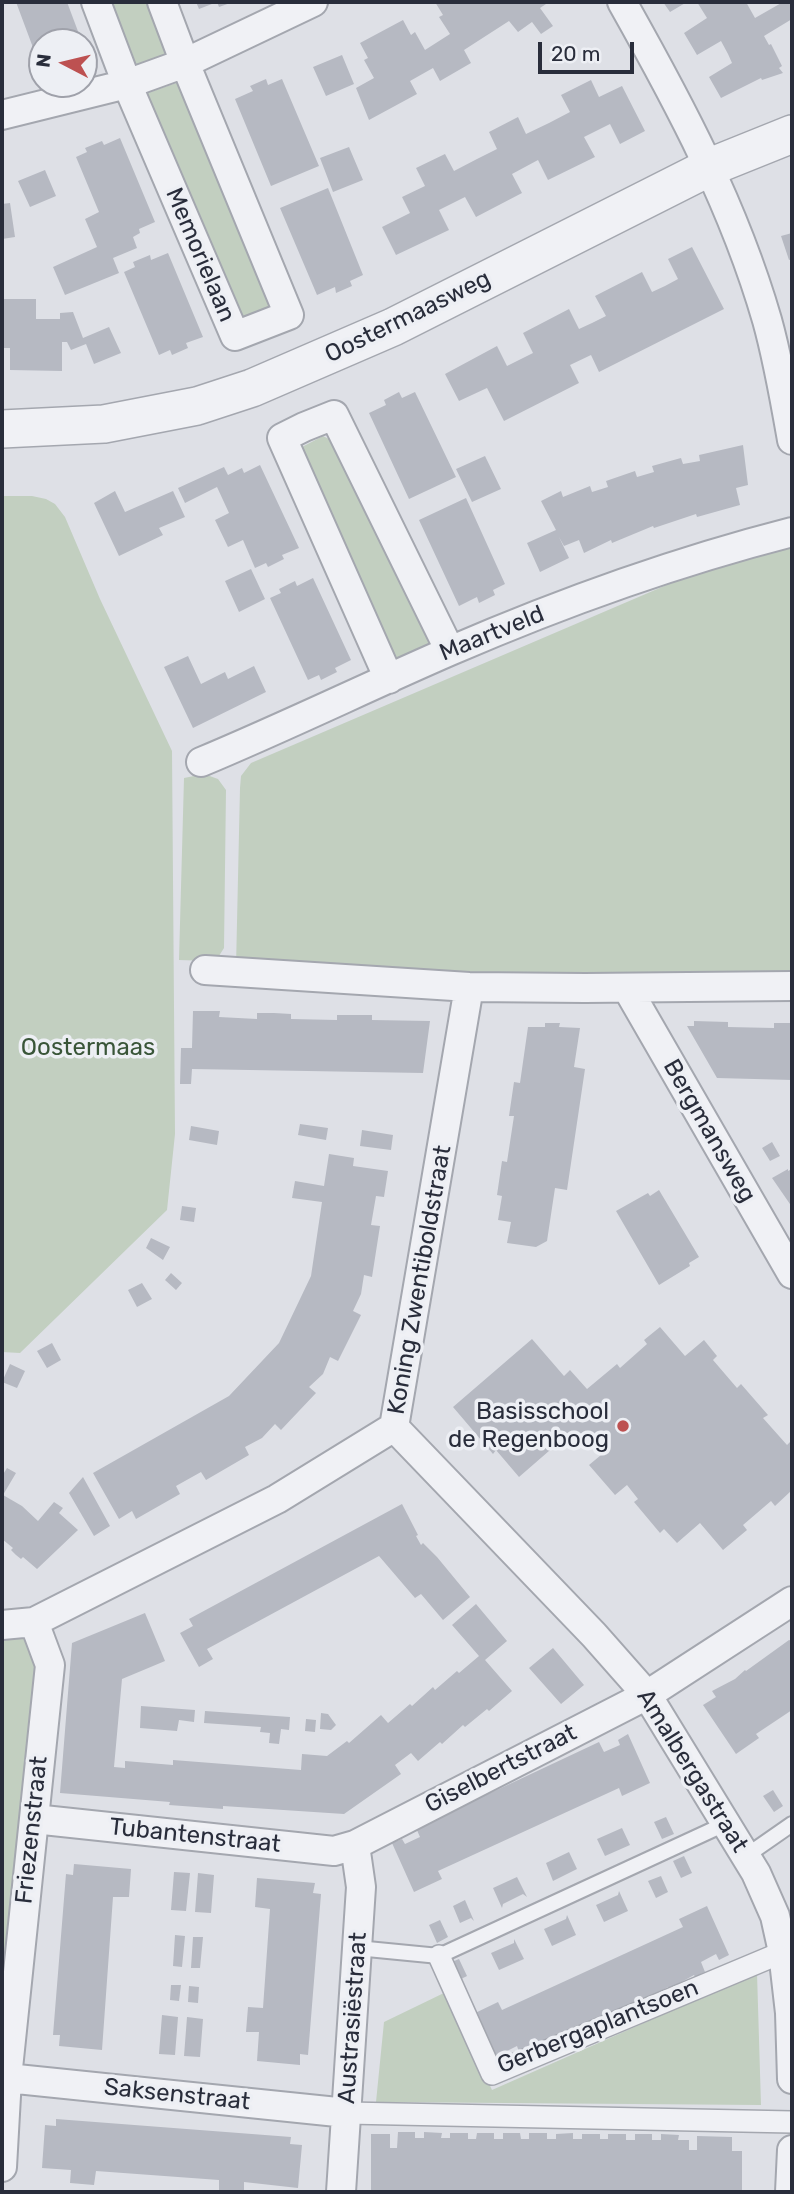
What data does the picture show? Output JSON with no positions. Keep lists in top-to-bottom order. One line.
{"streets":{"street":["Memorielaan","Oostermaasweg","Maartveld","Bergmansweg","Koning Zwentiboldstraat","Giselbertstraat","Amalbergastraat","Friezenstraat","Tubantenstraat","Austrasiëstraat","Gerbergaplantsoen","Saksenstraat"]},"crossings":[["Koning Zwentiboldstraat","Amalbergastraat"],["Koning Zwentiboldstraat","Friezenstraat"],["Giselbertstraat","Amalbergastraat"],["Giselbertstraat","Tubantenstraat"],["Giselbertstraat","Austrasiëstraat"],["Amalbergastraat","Gerbergaplantsoen"],["Friezenstraat","Tubantenstraat"],["Friezenstraat","Saksenstraat"],["Tubantenstraat","Austrasiëstraat"],["Austrasiëstraat","Gerbergaplantsoen"],["Austrasiëstraat","Saksenstraat"],["Gerbergaplantsoen","Saksenstraat"]],"parks":["Oostermaas"],"places":["Basisschool de Regenboog"],"scale_bar":"20 m","north":"left"}
